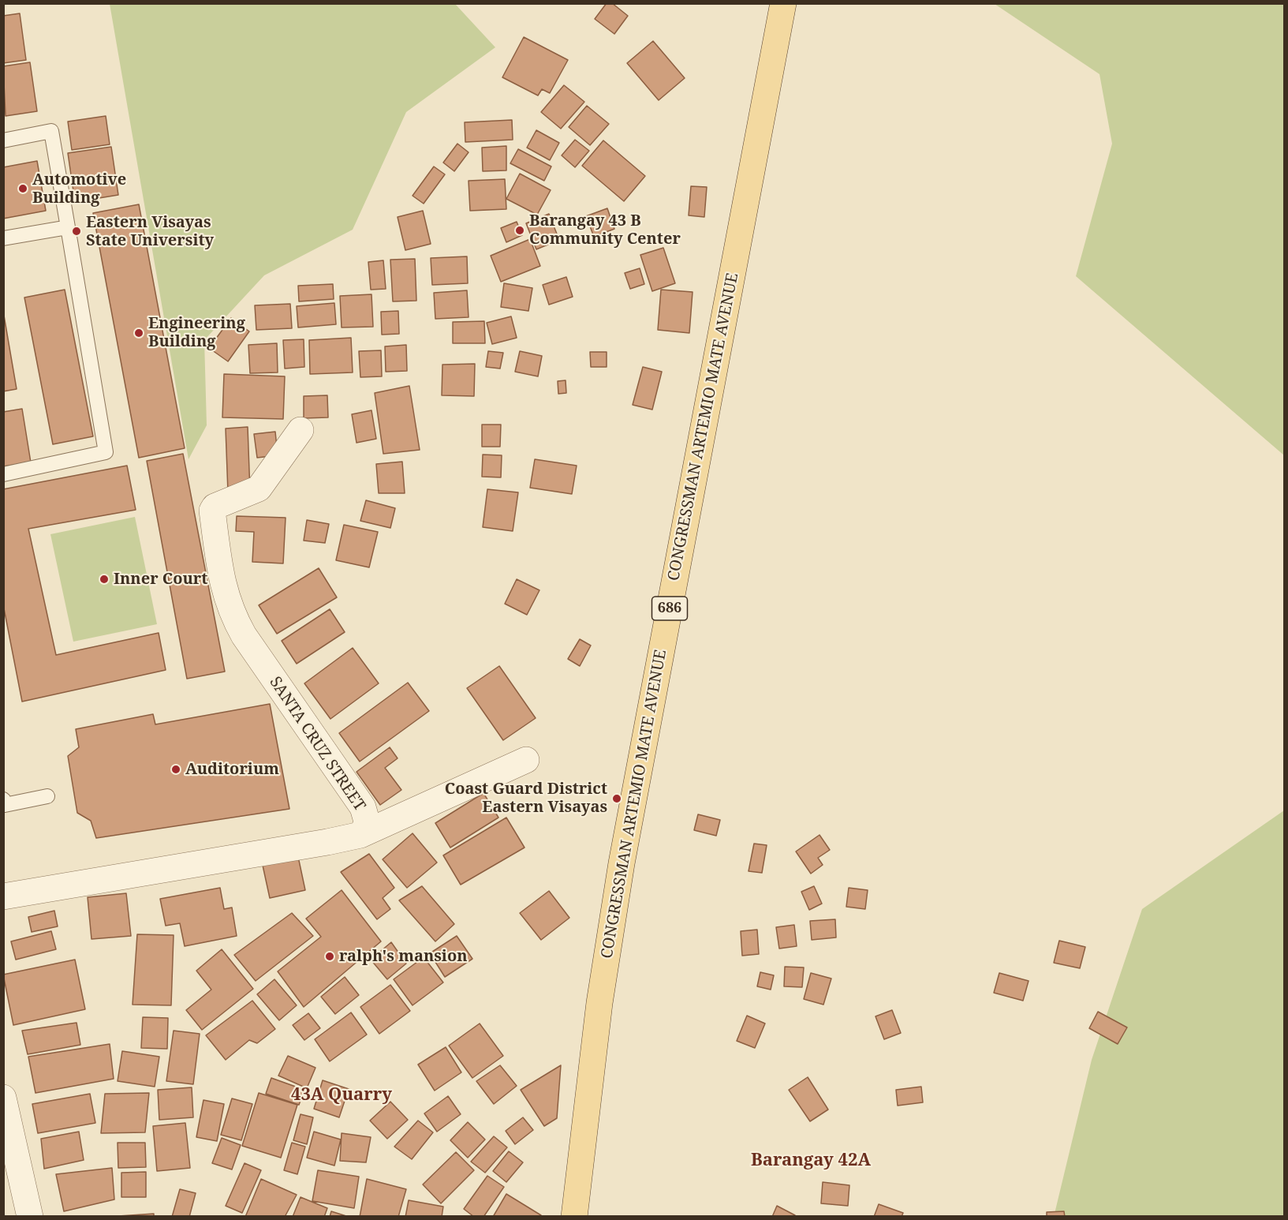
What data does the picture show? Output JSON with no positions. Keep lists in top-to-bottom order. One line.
{"streets":{"main road":["CONGRESSMAN ARTEMIO MATE AVENUE","686"],"street":["SANTA CRUZ STREET"]},"districts":["43A Quarry","Barangay 42A"],"places":["Automotive Building","Barangay 43 B Community Center","Eastern Visayas State University","Engineering Building","Inner Court","Auditorium","Coast Guard District Eastern Visayas","ralph's mansion"]}
